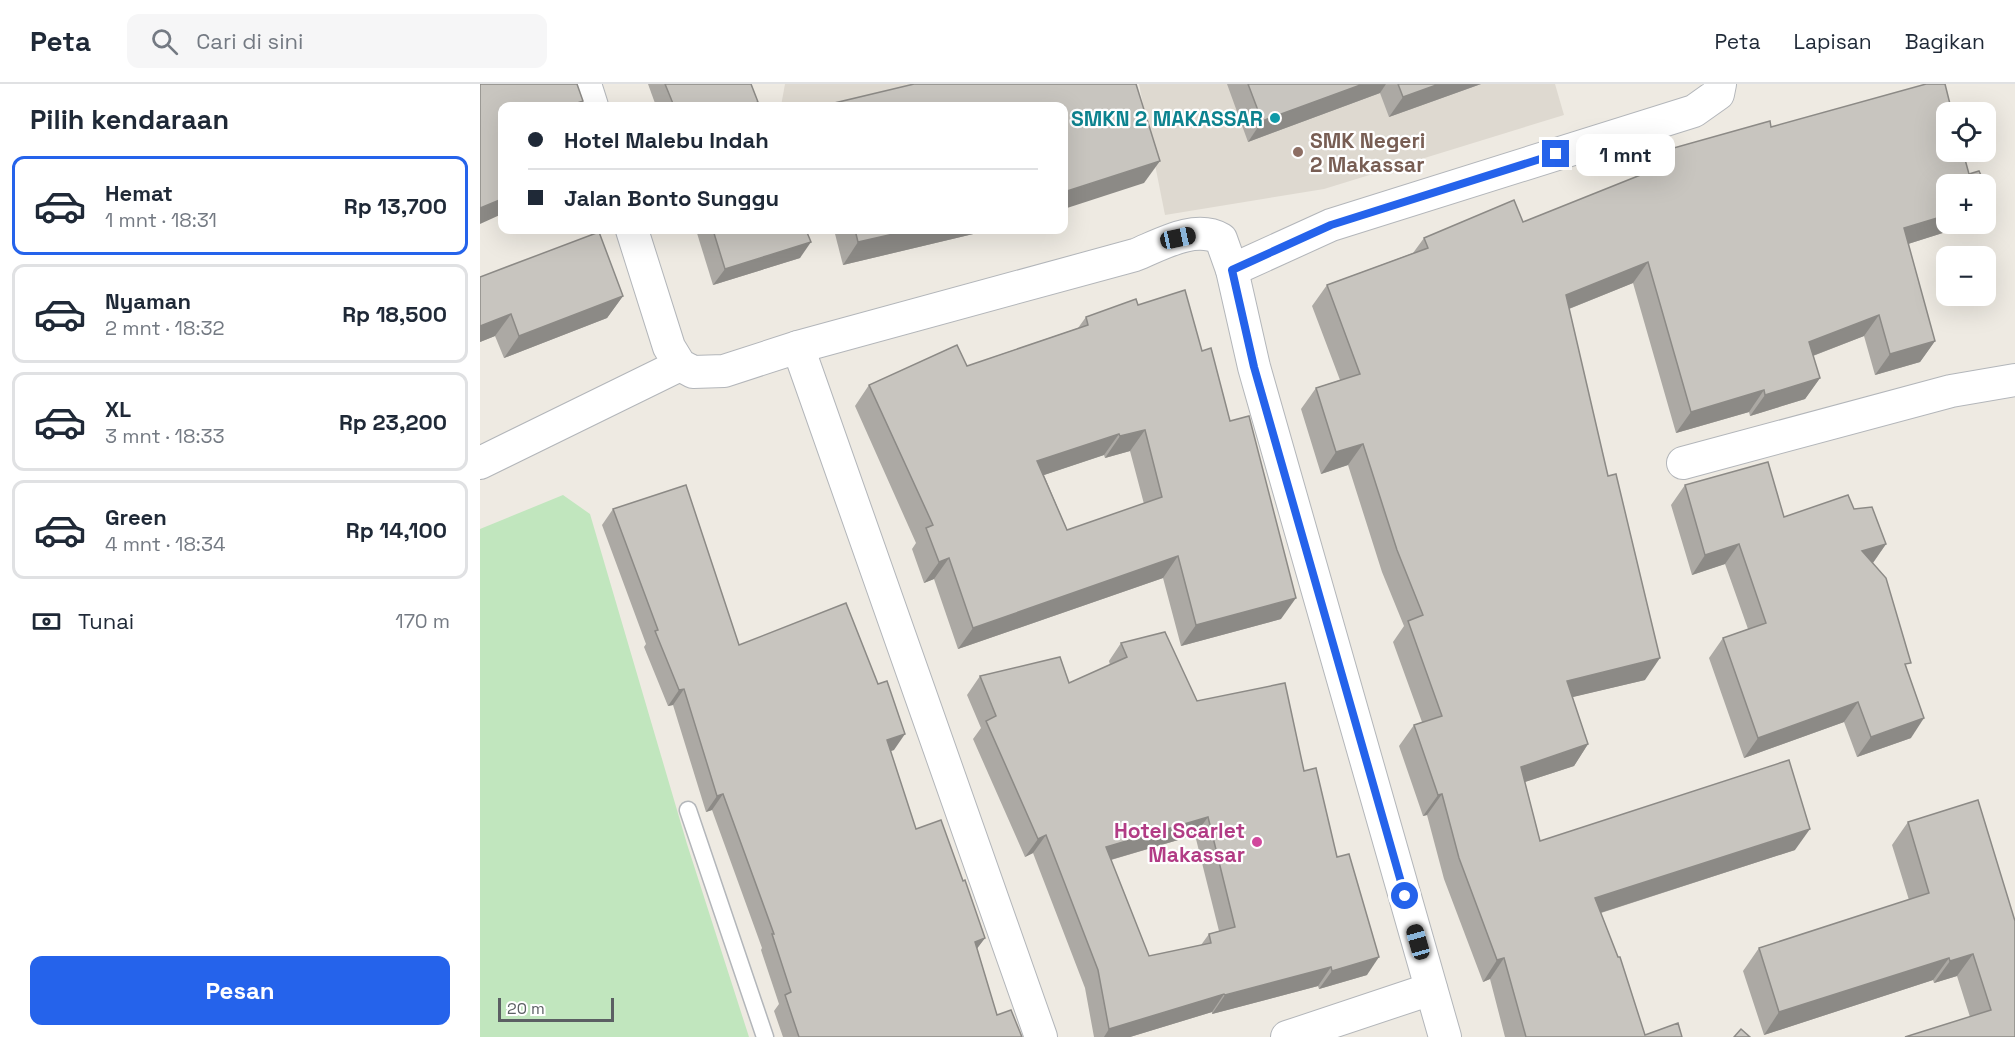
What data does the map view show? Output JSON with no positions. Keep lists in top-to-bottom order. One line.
{"places":["SMKN 2 MAKASSAR","SMK Negeri 2 Makassar","Hotel Scarlet Makassar"],"scale_bar":"20 m","page":{"header":"Peta","search":"Cari di sini","nav":["Peta","Lapisan","Bagikan"],"heading":"Pilih kendaraan","map_buttons":["+","−"],"banner":["Hotel Malebu Indah","Jalan Bonto Sunggu"],"bubble":"1 mnt","list":[{"name":"Hemat","note":"1 mnt · 18:31","value":"Rp 13,700"},{"name":"Nyaman","note":"2 mnt · 18:32","value":"Rp 18,500"},{"name":"XL","note":"3 mnt · 18:33","value":"Rp 23,200"},{"name":"Green","note":"4 mnt · 18:34","value":"Rp 14,100"}],"pay":["Tunai","170 m"],"buttons":"Pesan","scale":"20 m"}}
